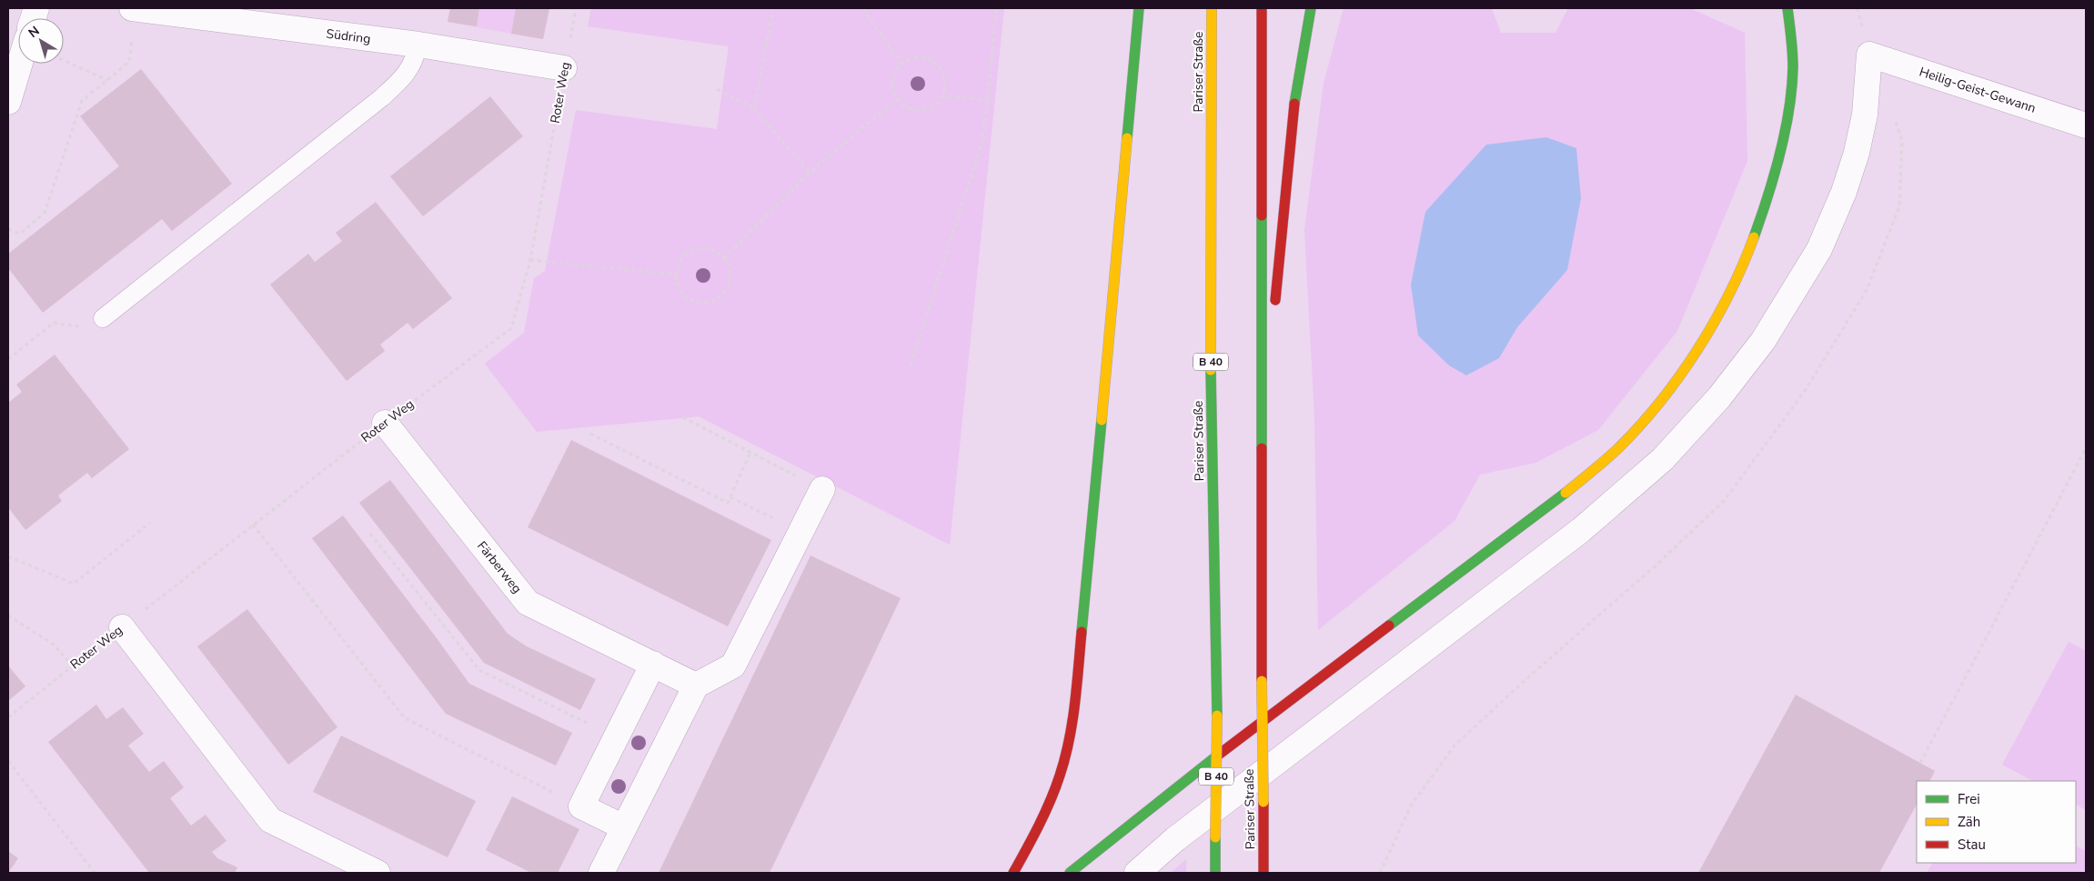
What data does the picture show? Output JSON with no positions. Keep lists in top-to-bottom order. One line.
{"streets":{"highway":["Pariser Straße","B 40"],"street":["Südring","Heilig-Geist-Gewann","Färberweg"],"path":["Roter Weg"]},"crossings":[["Südring","Roter Weg"],["Roter Weg","Färberweg"]],"legend":["Frei","Zäh","Stau"],"north":"top left"}
